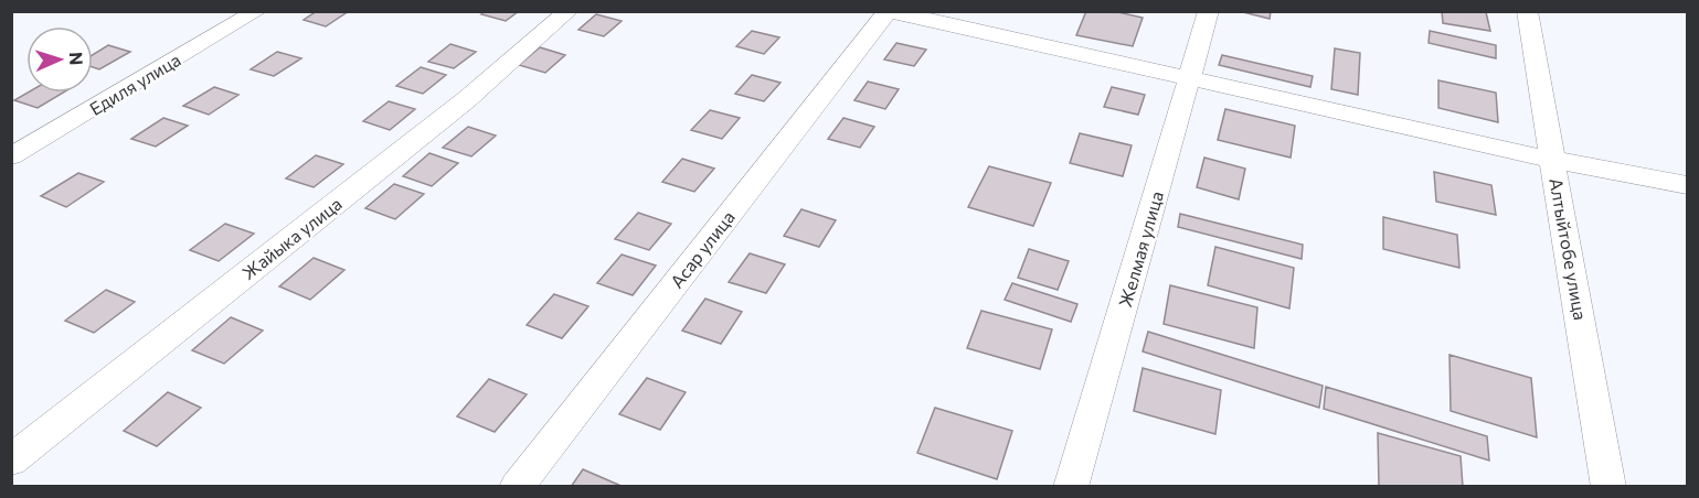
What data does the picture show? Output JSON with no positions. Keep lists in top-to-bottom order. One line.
{"streets":{"street":["Едиля улица","Жайыка улица","Асар улица","Желмая улица","Алтыйтобе улица"]},"north":"right"}
